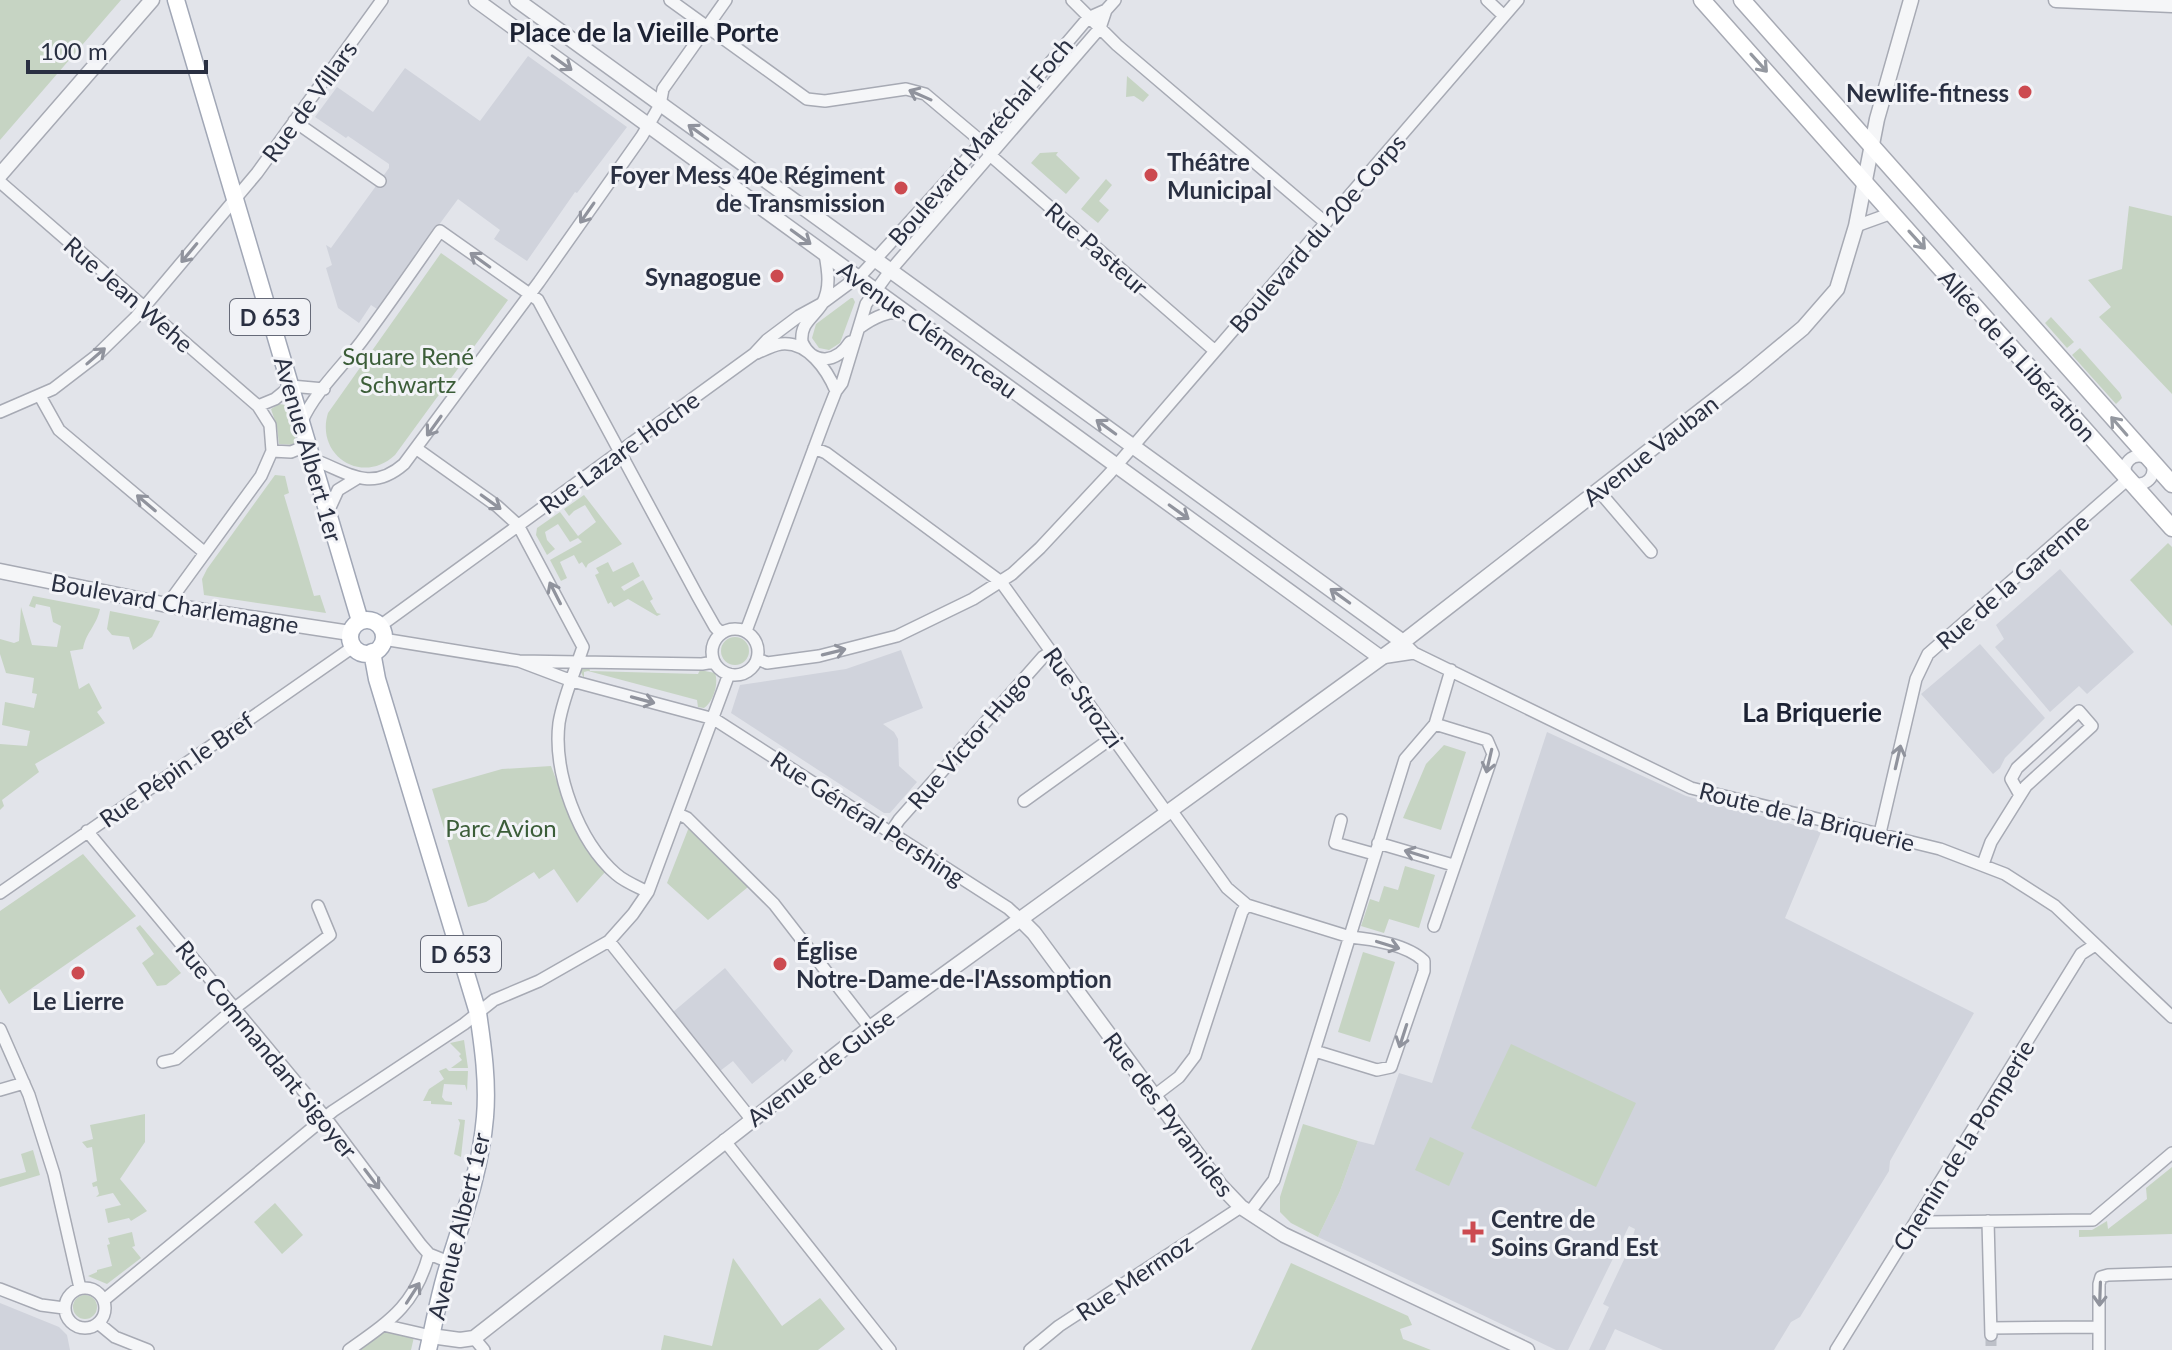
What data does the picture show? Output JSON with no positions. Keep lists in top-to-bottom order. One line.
{"streets":{"main road":["D 653","Allée de la Libération","Avenue Albert 1er"],"street":["Rue de Villars","Boulevard Maréchal Foch","Boulevard du 20e Corps","Rue Pasteur","Rue Jean Wehe","Avenue Clémenceau","Avenue Vauban","Rue Lazare Hoche","Rue de la Garenne","Boulevard Charlemagne","Rue Strozzi","Rue Victor Hugo","Rue Pépin le Bref","Route de la Briquerie","Rue Général Pershing","Rue Commandant Sigoyer","Avenue de Guise","Rue des Pyramides","Chemin de la Pomperie","Rue Mermoz"]},"crossings":[["Rue de Villars","Rue Jean Wehe"],["Rue de Villars","Avenue Albert 1er"],["Boulevard Maréchal Foch","Rue Pasteur"],["Boulevard Maréchal Foch","Avenue Clémenceau"],["Boulevard Maréchal Foch","Rue Lazare Hoche"],["Boulevard du 20e Corps","Rue Pasteur"],["Boulevard du 20e Corps","Avenue Clémenceau"],["Boulevard du 20e Corps","Rue Strozzi"],["Avenue Clémenceau","Avenue Vauban"],["Avenue Clémenceau","Rue Lazare Hoche"],["Avenue Clémenceau","Route de la Briquerie"],["Avenue Clémenceau","Avenue de Guise"],["Allée de la Libération","Avenue Vauban"],["Allée de la Libération","Rue de la Garenne"],["Avenue Albert 1er","Rue Lazare Hoche"],["Avenue Albert 1er","Boulevard Charlemagne"],["Avenue Albert 1er","Rue Pépin le Bref"],["Avenue Vauban","Route de la Briquerie"],["Avenue Vauban","Avenue de Guise"],["Rue Lazare Hoche","Boulevard Charlemagne"],["Rue Lazare Hoche","Rue Pépin le Bref"],["Rue de la Garenne","Route de la Briquerie"],["Boulevard Charlemagne","Rue Pépin le Bref"],["Rue Strozzi","Rue Victor Hugo"],["Rue Strozzi","Avenue de Guise"],["Rue Victor Hugo","Rue Général Pershing"],["Rue Pépin le Bref","Rue Commandant Sigoyer"],["Route de la Briquerie","Avenue de Guise"],["Route de la Briquerie","Chemin de la Pomperie"],["Rue Général Pershing","Avenue de Guise"],["Rue Général Pershing","Rue des Pyramides"],["Avenue de Guise","Rue des Pyramides"],["Rue des Pyramides","Rue Mermoz"]],"one_way":["Rue Pasteur","Rue de la Garenne"],"districts":["Place de la Vieille Porte","La Briquerie"],"parks":["Square René Schwartz","Parc Avion"],"places":{"other":["Newlife-fitness","Théâtre Municipal","Foyer Mess 40e Régiment de Transmission","Synagogue","Église Notre-Dame-de-l'Assomption","Le Lierre"],"health":["Centre de Soins Grand Est"]},"scale_bar":"100 m"}
